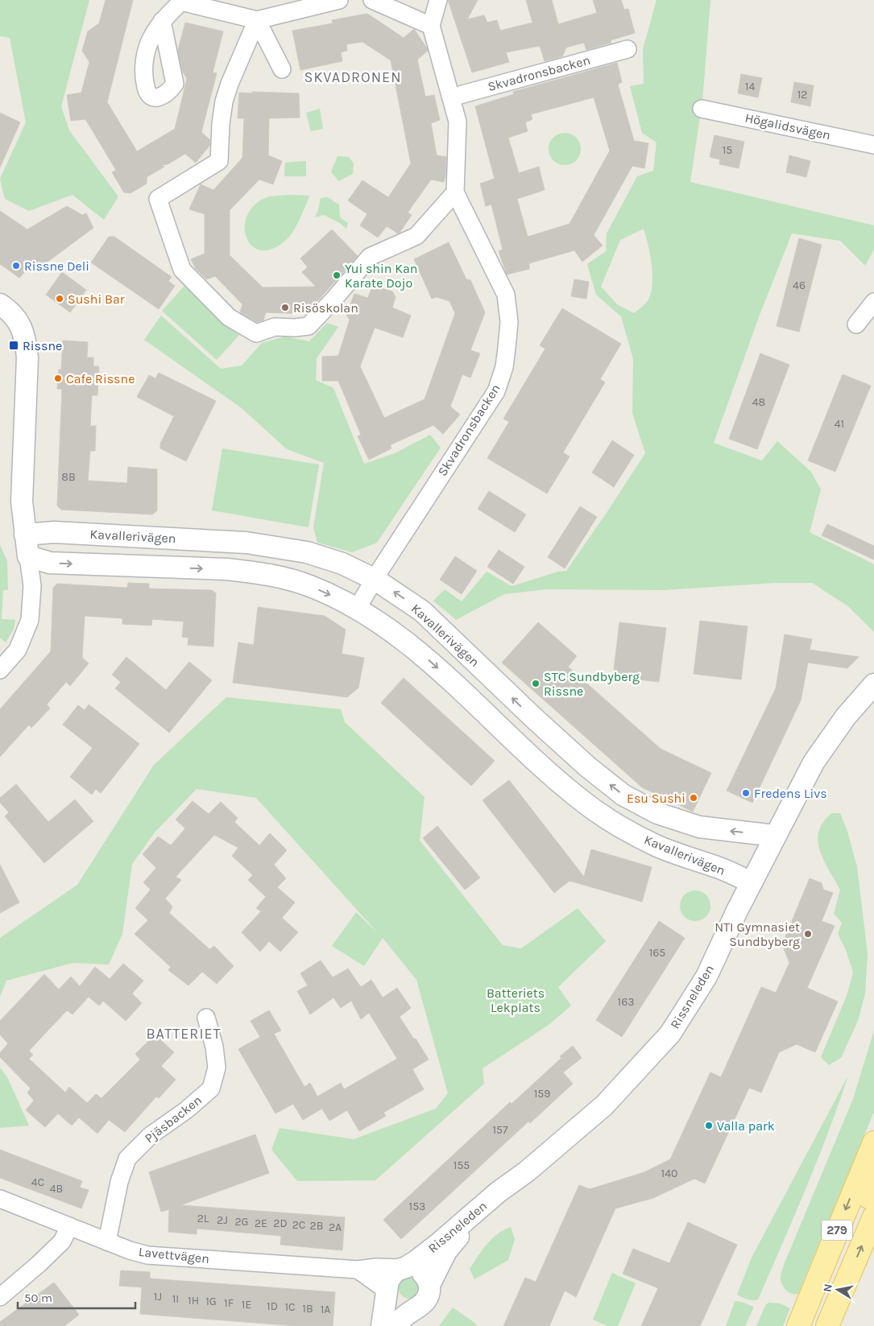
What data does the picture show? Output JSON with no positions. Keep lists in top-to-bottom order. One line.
{"streets":{"main road":["279"],"street":["Skvadronsbacken","Högalidsvägen","Kavallerivägen","Rissneleden","Pjäsbacken","Lavettvägen"]},"crossings":[["Skvadronsbacken","Kavallerivägen"],["Kavallerivägen","Rissneleden"],["Rissneleden","Lavettvägen"],["Pjäsbacken","Lavettvägen"]],"districts":["SKVADRONEN","BATTERIET"],"parks":["Batteriets Lekplats"],"places":{"other":["Rissne Deli","Yui shin Kan Karate Dojo","Sushi Bar","Risöskolan","Cafe Rissne","STC Sundbyberg Rissne","Fredens Livs","Esu Sushi","NTI Gymnasiet Sundbyberg","Valla park"],"transit":["Rissne"]},"house_numbers":["14","12","15","46","48","41","8B","165","163","159","157","155","140","4C","4B","153","2L","2J","2G","2E","2D","2C","2B","2A","1J","1I","1H","1G","1F","1E","1D","1C","1B","1A"],"scale_bar":"50 m","north":"left"}
